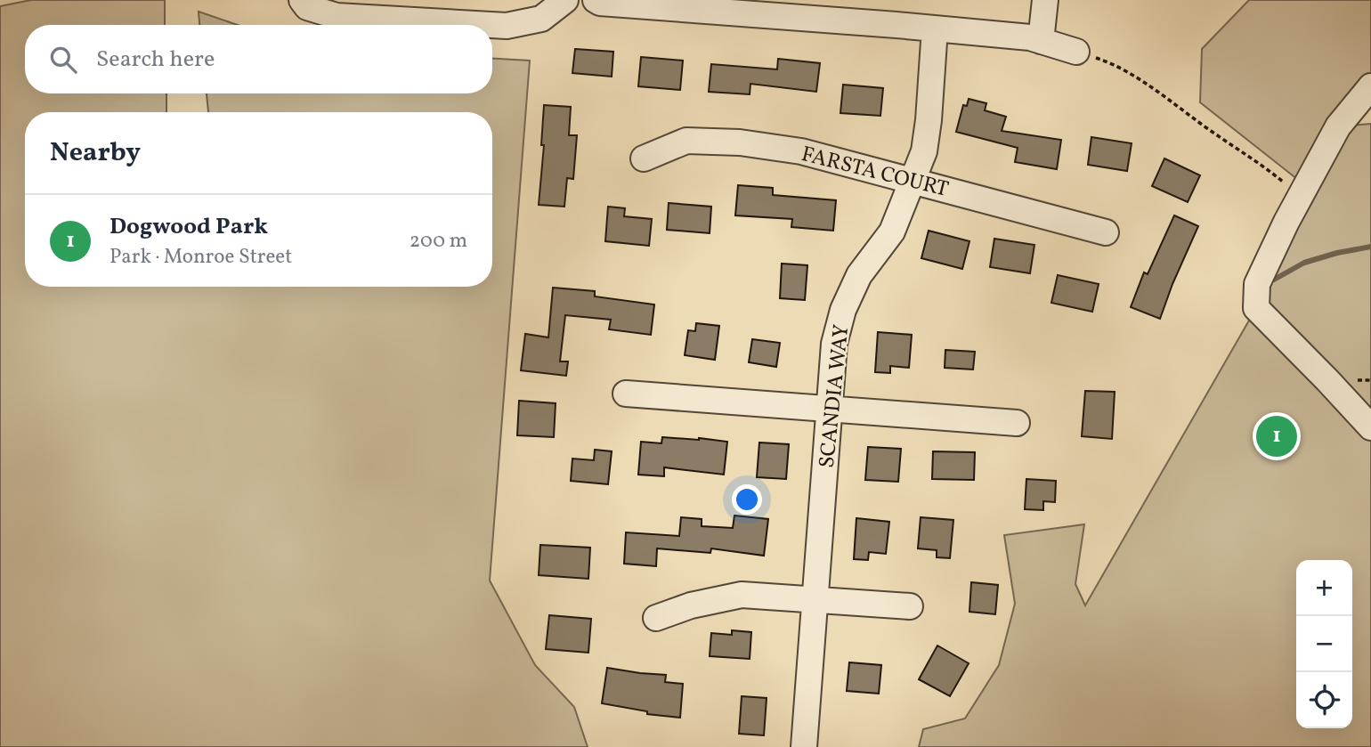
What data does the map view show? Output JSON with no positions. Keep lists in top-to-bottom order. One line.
{"streets":{"street":["FARSTA COURT","SCANDIA WAY"]},"crossings":[["FARSTA COURT","SCANDIA WAY"]],"page":{"search":"Search here","heading":"Nearby","list":[{"mark":"1","name":"Dogwood Park","note":"Park · Monroe Street","value":"200 m"}],"pins":"1","map_buttons":["+","−"]}}
